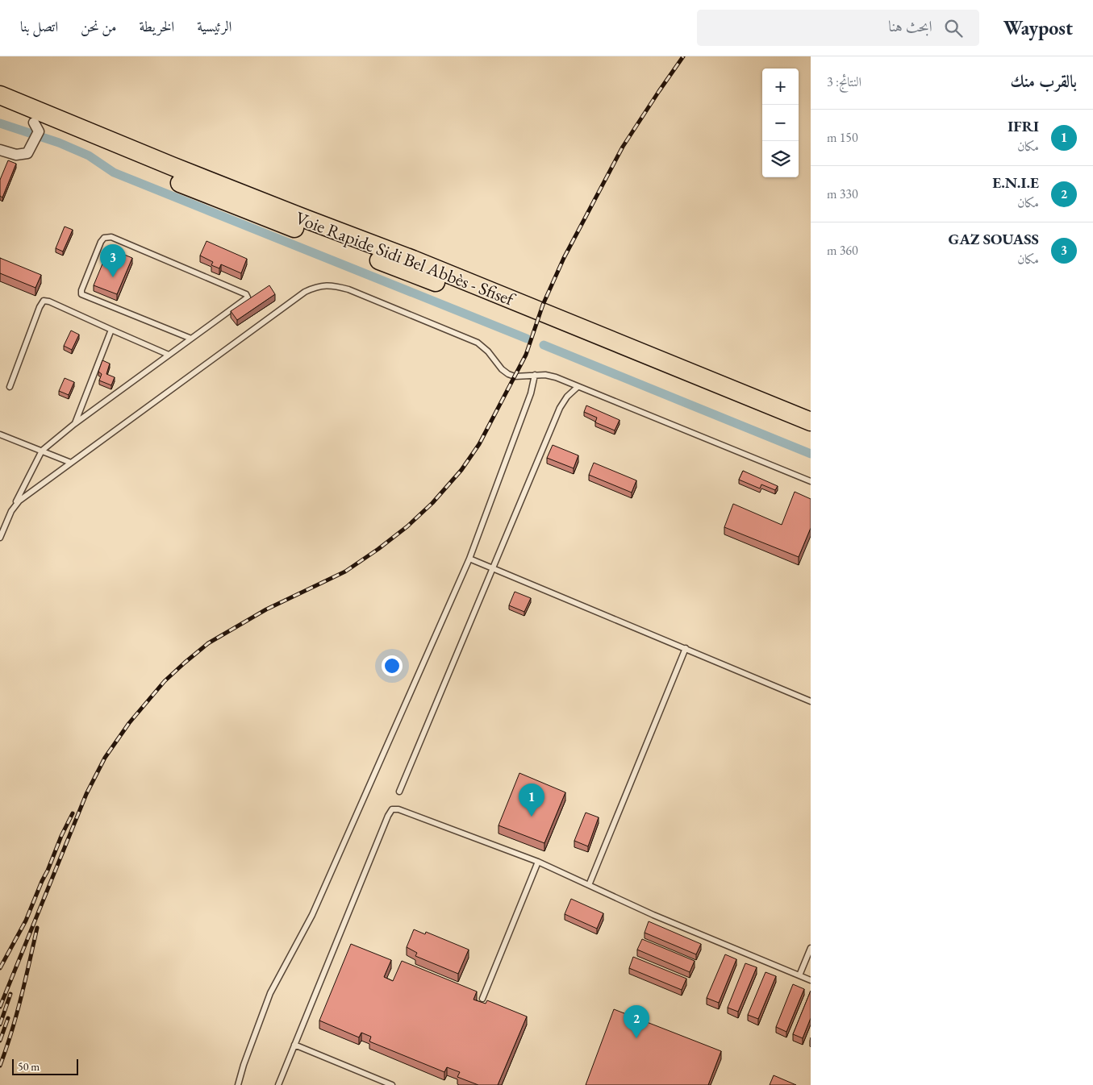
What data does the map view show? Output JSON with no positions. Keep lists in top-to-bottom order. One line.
{"streets":{"highway":["Voie Rapide Sidi Bel Abbès - Sfisef"]},"scale_bar":"50 m","page":{"header":"Waypost","search":"ابحث هنا","nav":["الرئيسية","الخريطة","من نحن","اتصل بنا"],"heading":["بالقرب منك","النتائج: 3"],"map_buttons":["+","−"],"list":[{"mark":"1","name":"IFRI","note":"مكان","value":"150 m"},{"mark":"2","name":"E.N.I.E","note":"مكان","value":"330 m"},{"mark":"3","name":"GAZ SOUASS","note":"مكان","value":"360 m"}],"pins":["3","1","2"],"scale":"50 m"}}
